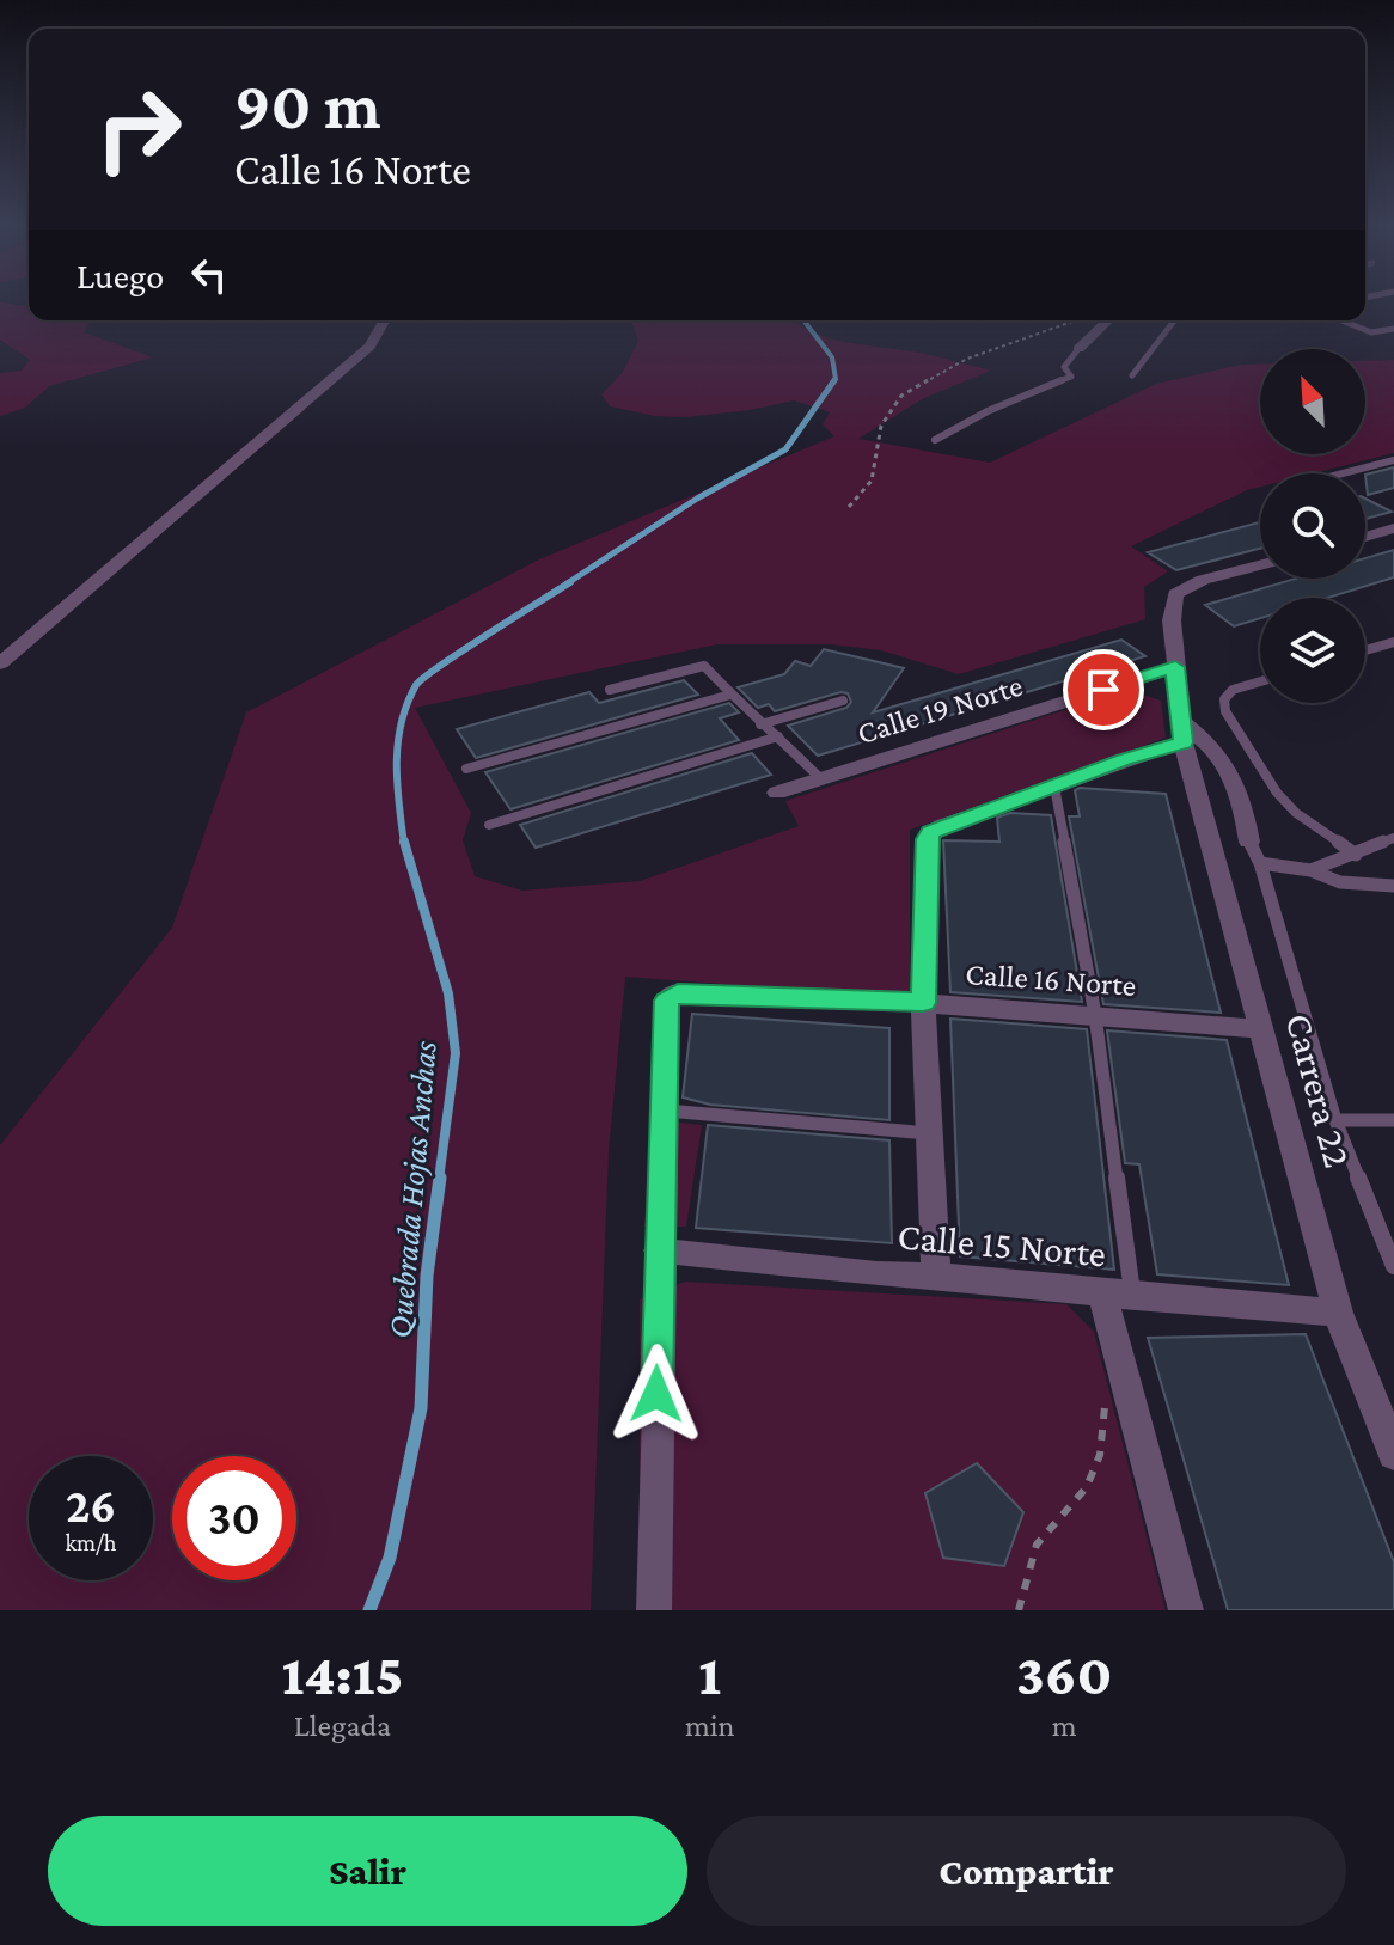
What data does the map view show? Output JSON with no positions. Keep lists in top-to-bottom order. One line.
{"streets":{"street":["Calle 19 Norte","Calle 16 Norte","Carrera 22","Calle 15 Norte"]},"crossings":[["Calle 19 Norte","Carrera 22"],["Calle 16 Norte","Carrera 22"],["Carrera 22","Calle 15 Norte"]],"water":["Quebrada Hojas Anchas"],"north":"top left","page":{"turn":["90 m","Calle 16 Norte"],"then":"Luego","speed":"26 km/h","limit":"30","eta":["14:15","Llegada","1","min","360","m"],"buttons":["Salir","Compartir"]}}
